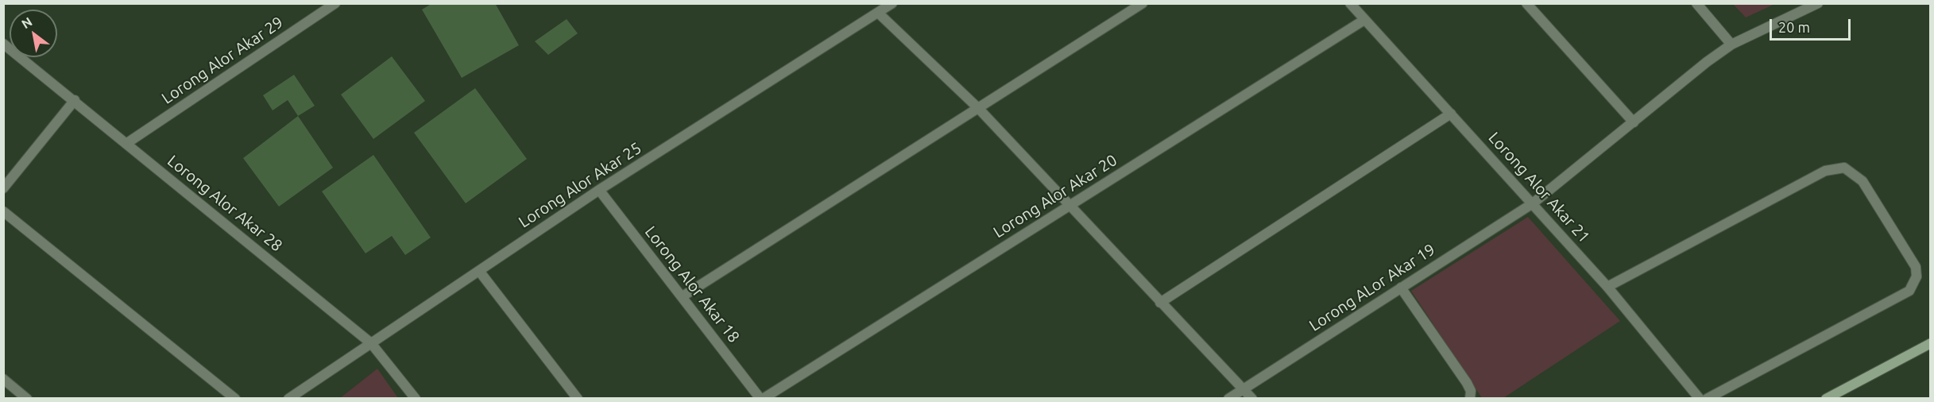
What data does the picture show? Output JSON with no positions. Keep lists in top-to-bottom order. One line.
{"streets":{"street":["Lorong Alor Akar 29","Lorong Alor Akar 25","Lorong Alor Akar 21","Lorong Alor Akar 20","Lorong Alor Akar 28","Lorong Alor Akar 18","Lorong ALor Akar 19"]},"crossings":[["Lorong Alor Akar 29","Lorong Alor Akar 28"],["Lorong Alor Akar 25","Lorong Alor Akar 28"],["Lorong Alor Akar 25","Lorong Alor Akar 18"],["Lorong Alor Akar 21","Lorong Alor Akar 20"],["Lorong Alor Akar 21","Lorong ALor Akar 19"],["Lorong Alor Akar 20","Lorong Alor Akar 18"]],"scale_bar":"20 m","north":"top left"}
